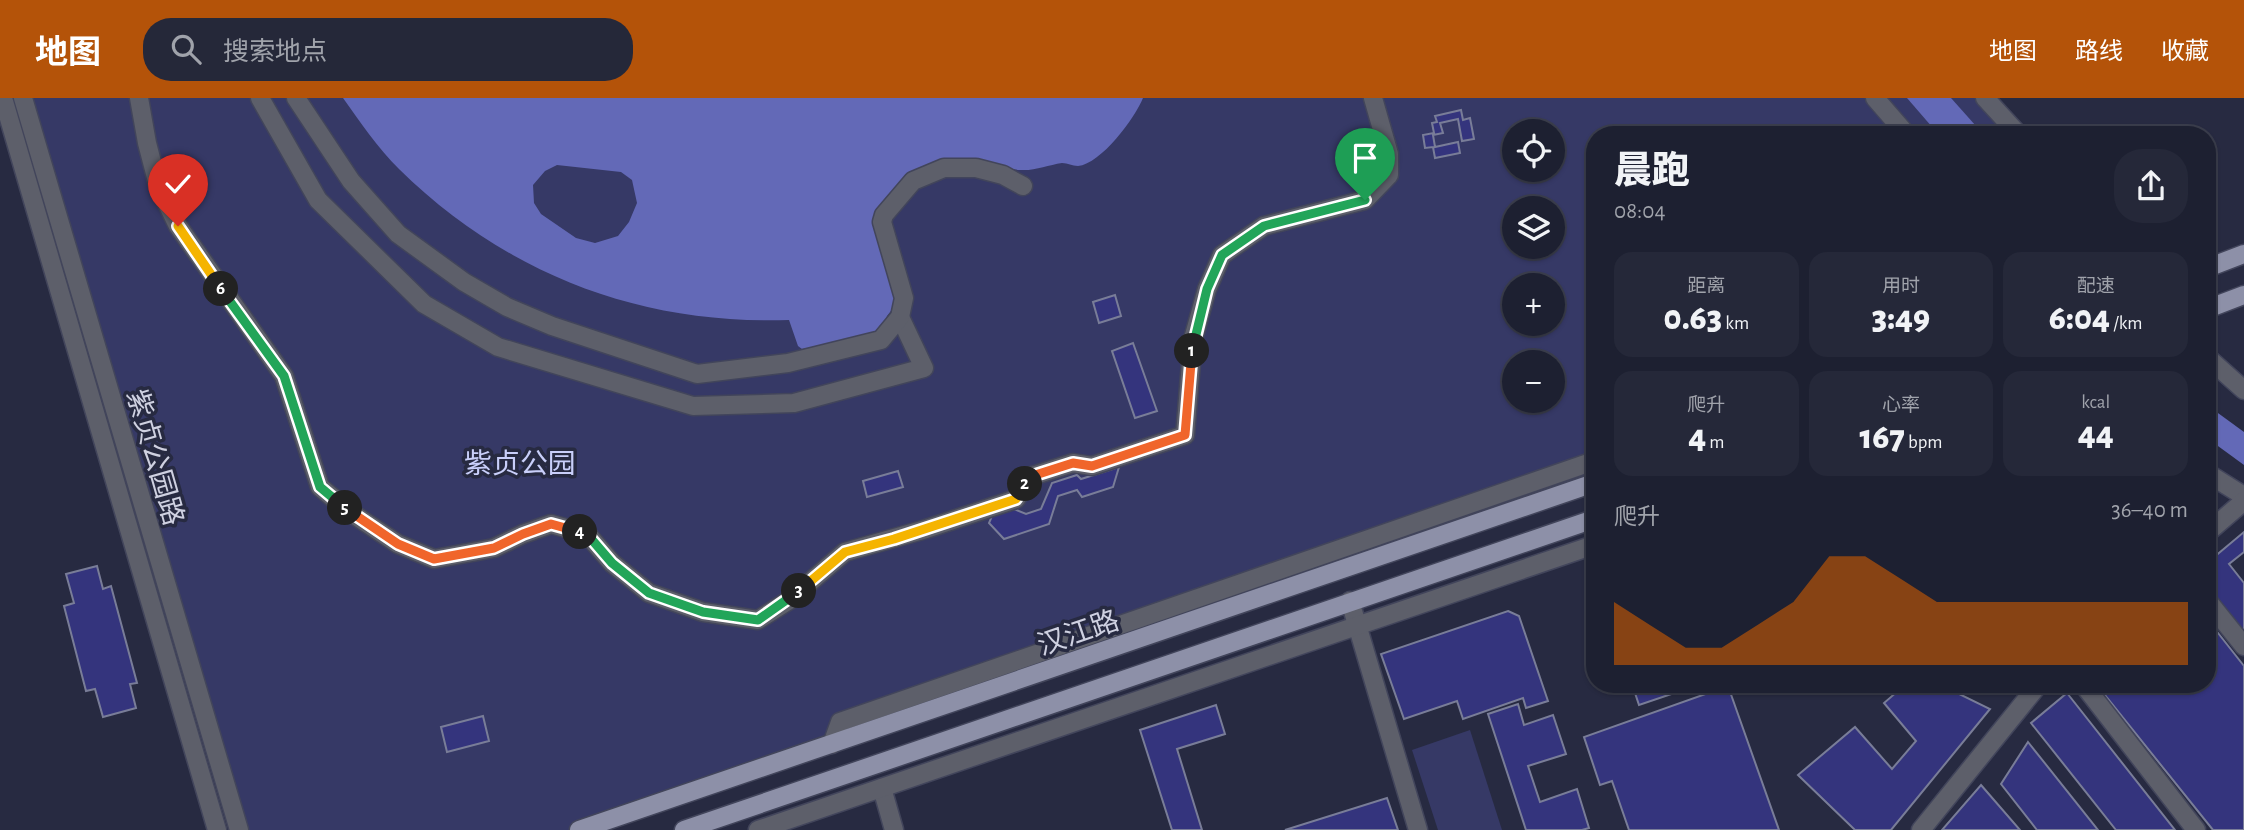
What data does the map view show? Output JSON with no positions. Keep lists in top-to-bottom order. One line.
{"streets":{"main road":["汉江路"],"street":["紫贞公园路"]},"parks":["紫贞公园"],"page":{"header":"地图","search":"搜索地点","nav":["地图","路线","收藏"],"map_buttons":["+","−"],"heading":["晨跑","08:04"],"stats":[["距离","0.63 km"],["用时","3:49"],["配速","6:04 /km"],["爬升","4 m"],["心率","167 bpm"],["kcal","44"]],"pins":["6","1","2","5","4","3"],"chart":["爬升","36–40 m"]}}
